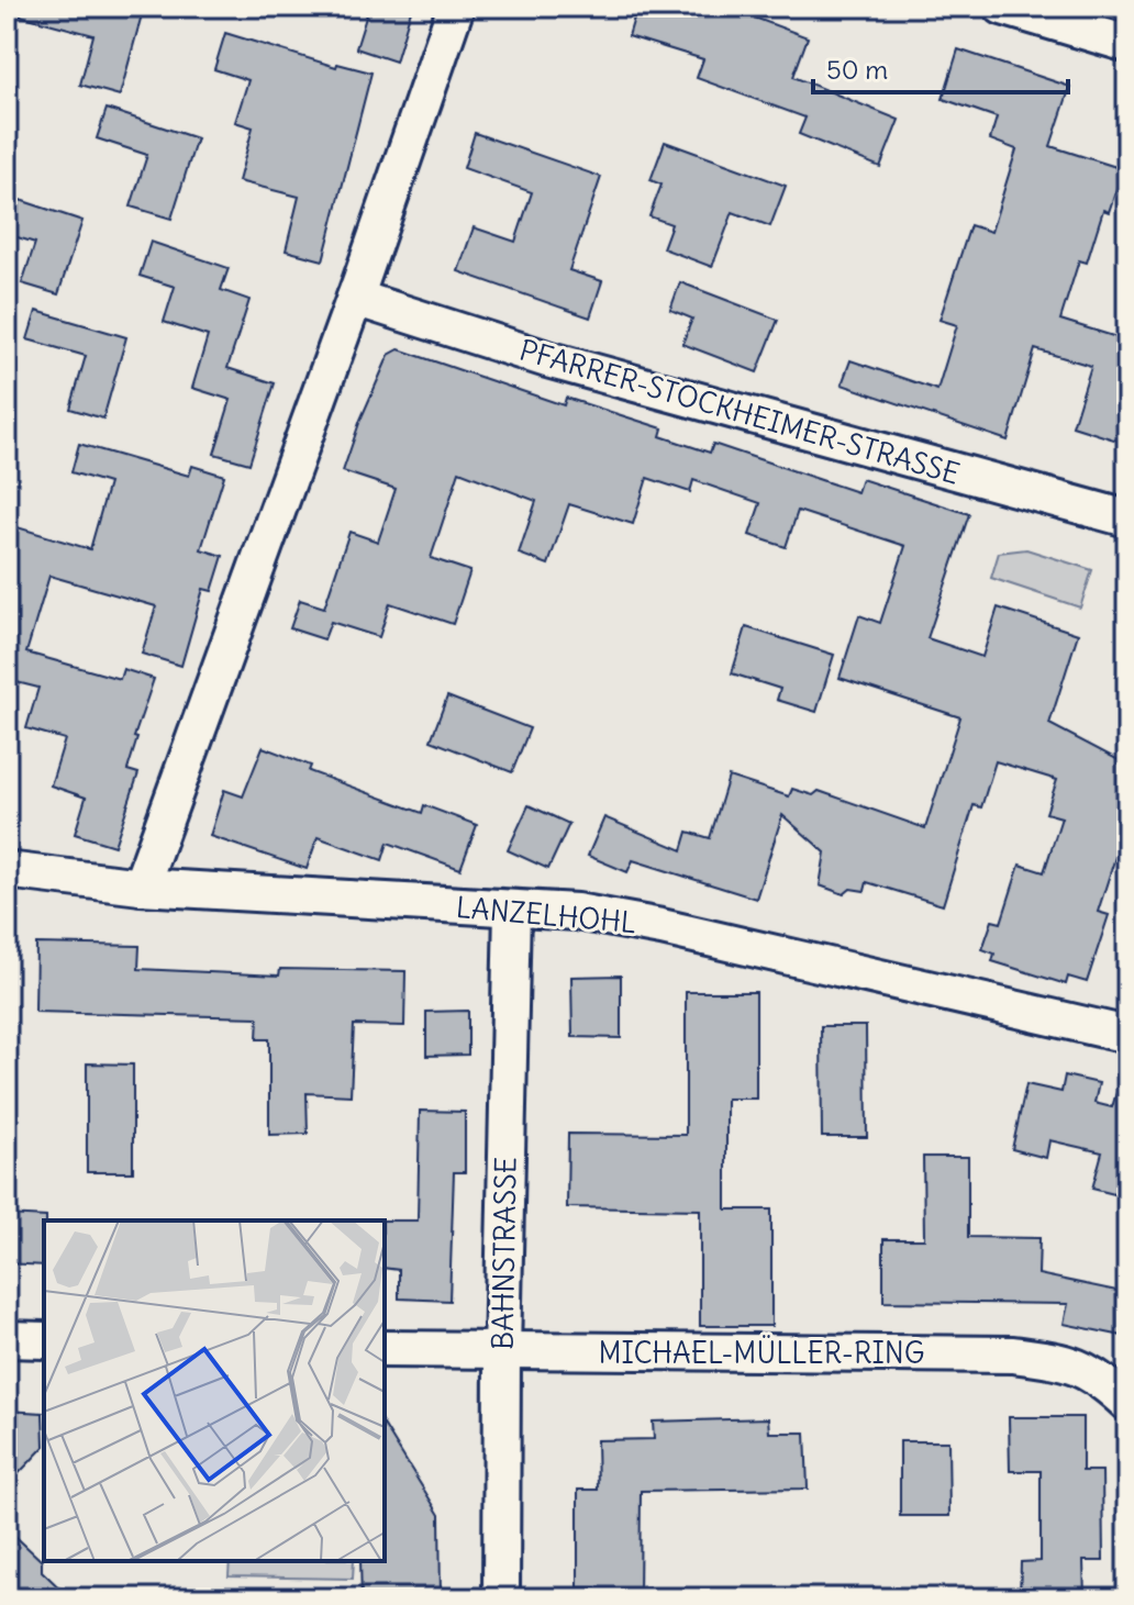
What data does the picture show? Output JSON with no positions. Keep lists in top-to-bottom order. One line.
{"streets":{"street":["PFARRER-STOCKHEIMER-STRASSE","LANZELHOHL","BAHNSTRASSE","MICHAEL-MÜLLER-RING"]},"crossings":[["LANZELHOHL","BAHNSTRASSE"],["BAHNSTRASSE","MICHAEL-MÜLLER-RING"]],"scale_bar":"50 m"}
